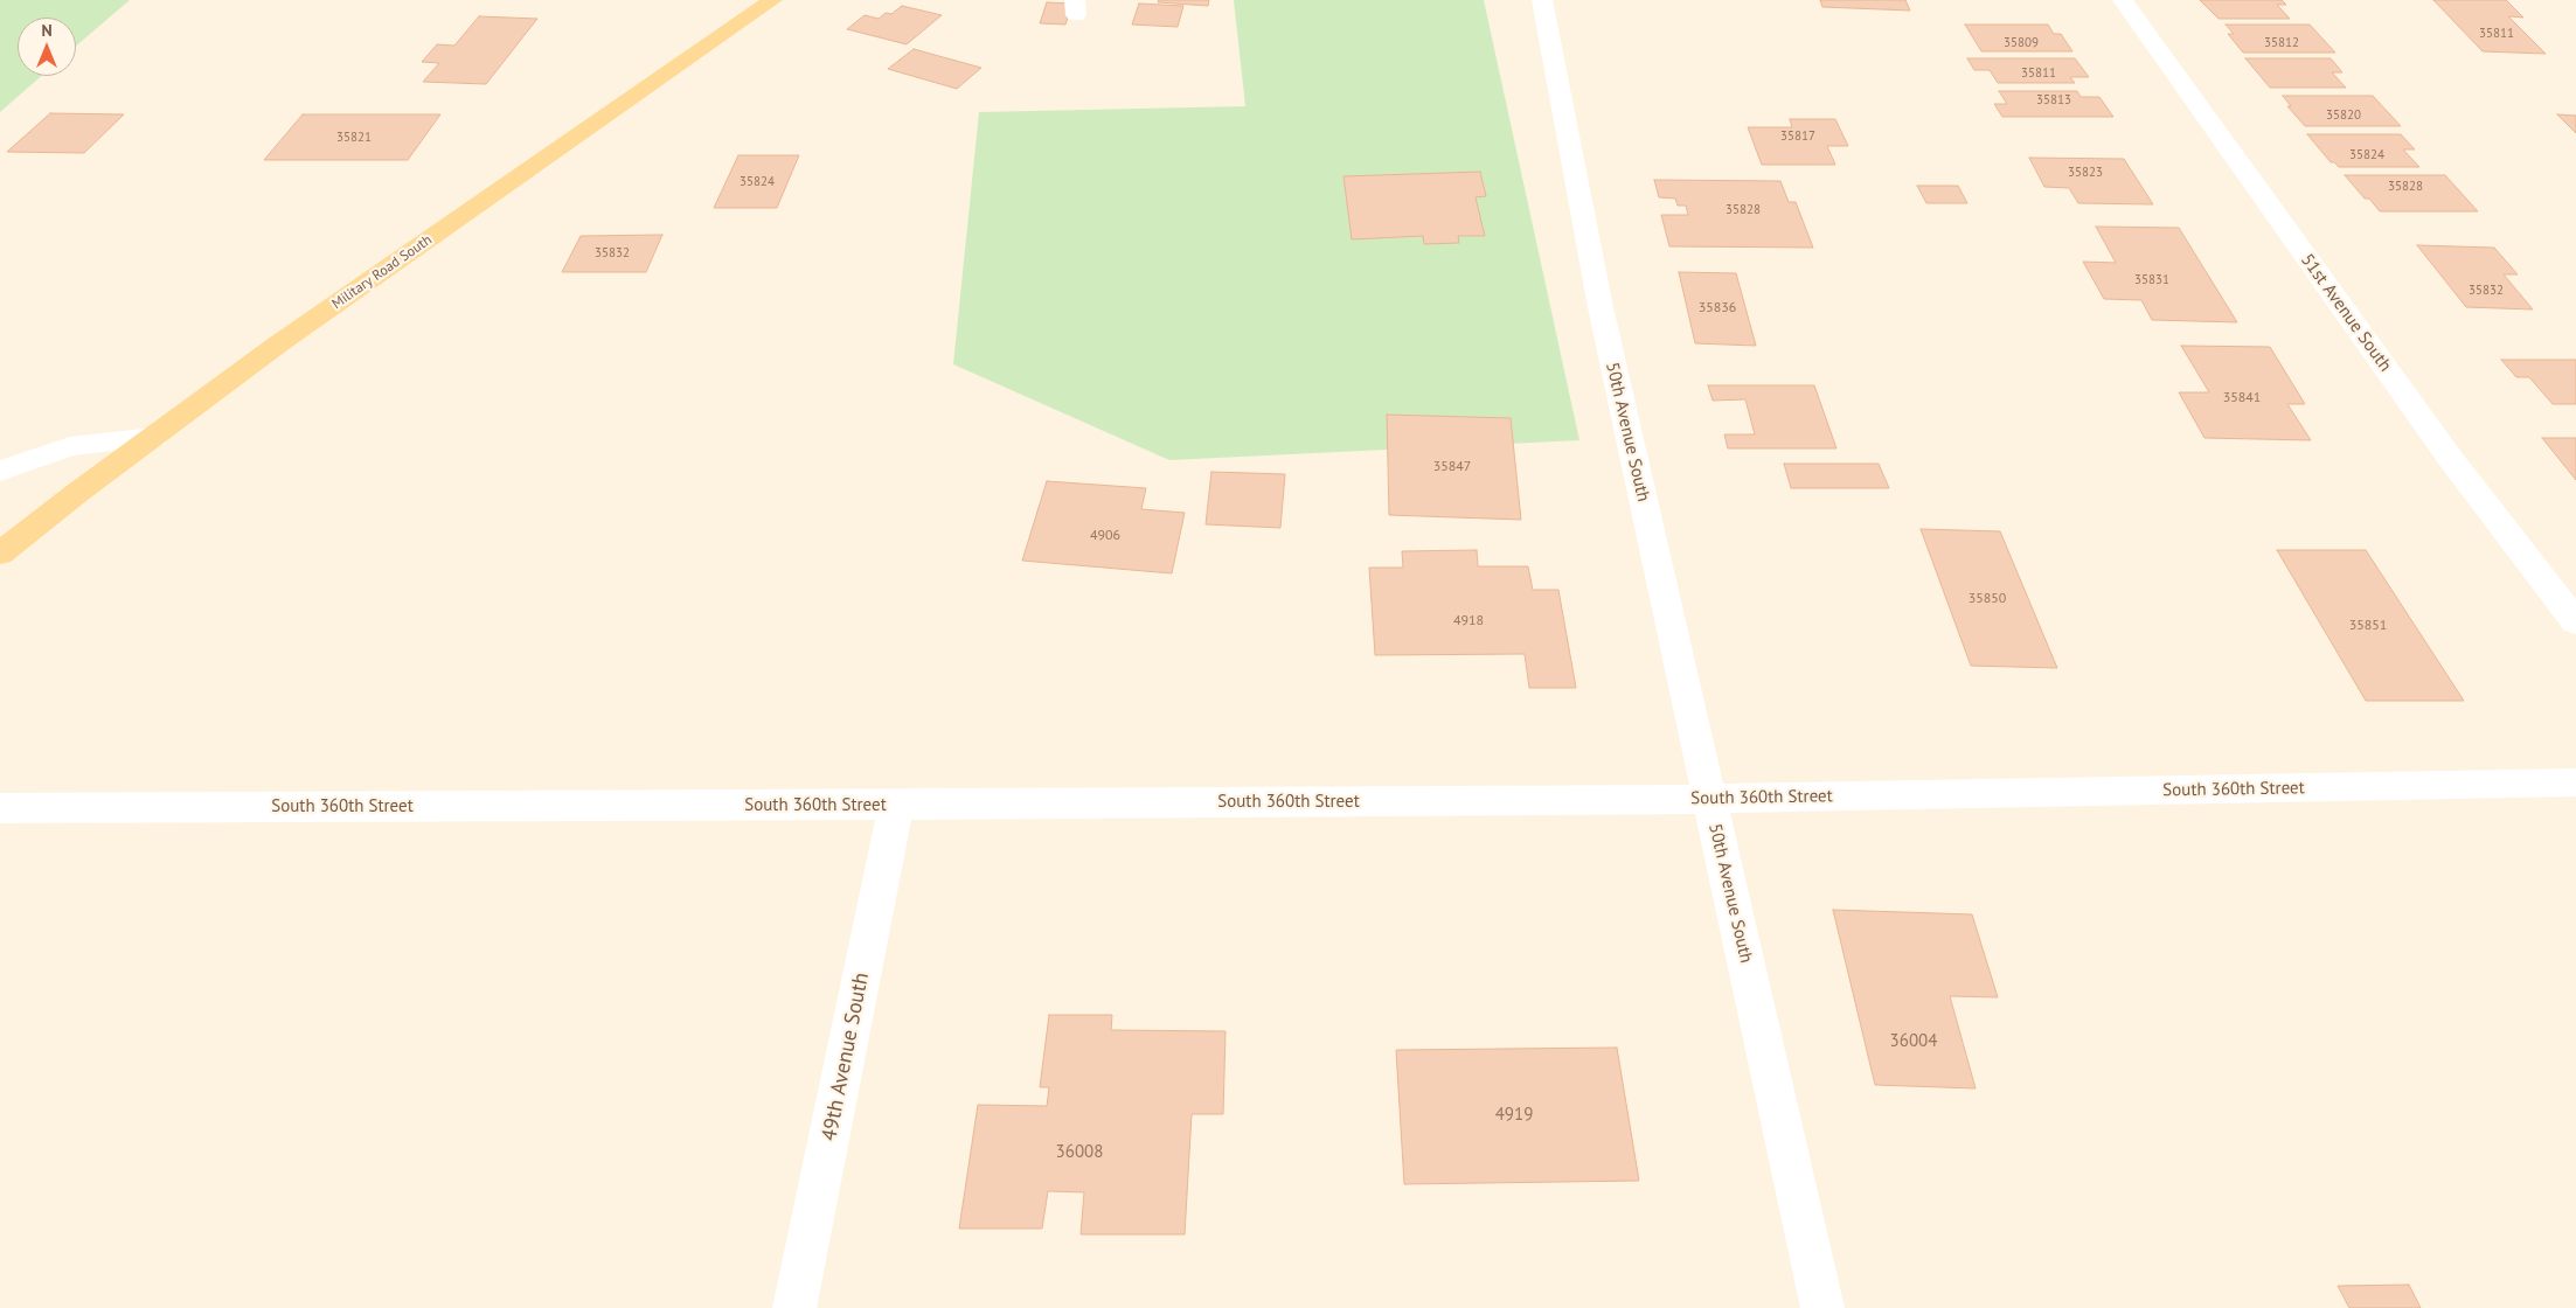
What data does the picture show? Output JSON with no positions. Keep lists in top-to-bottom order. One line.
{"streets":{"main road":["Military Road South"],"street":["51st Avenue South","50th Avenue South","South 360th Street","49th Avenue South"]},"crossings":[["50th Avenue South","South 360th Street"],["South 360th Street","49th Avenue South"]],"house_numbers":["35811","35809","35812","35811","35813","35820","35817","35821","35824","35823","35824","35828","35828","35832","35831","35832","35836","35841","35847","4906","35850","4918","35851","36004","4919","36008"],"north":"top"}
